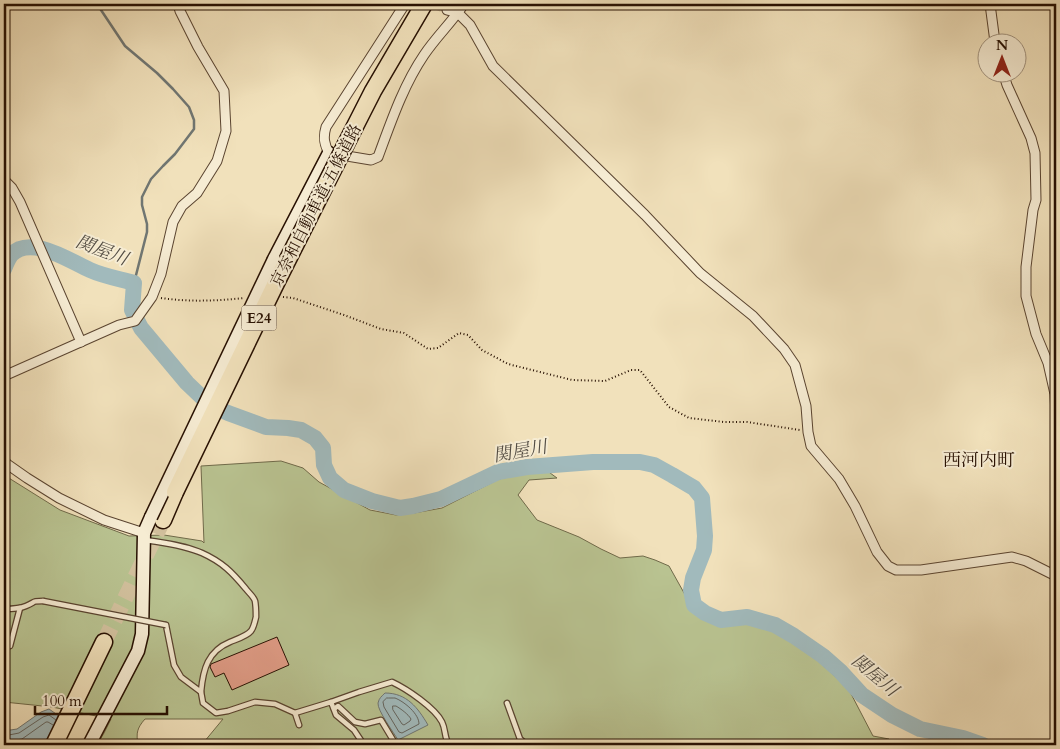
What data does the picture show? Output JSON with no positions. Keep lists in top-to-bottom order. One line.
{"streets":{"highway":["京奈和自動車道;五條道路","E24"]},"districts":["西河内町"],"water":["関屋川"],"scale_bar":"100 m","north":"top"}
